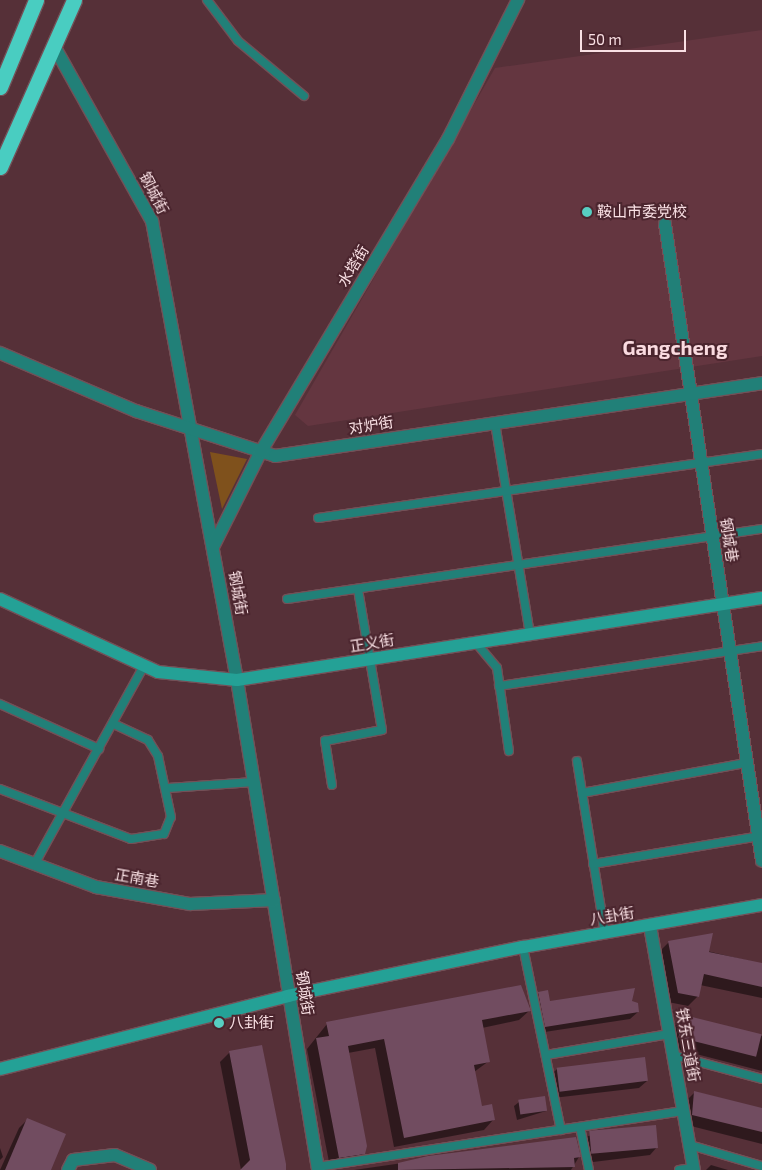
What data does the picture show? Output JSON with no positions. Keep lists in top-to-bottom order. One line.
{"streets":{"street":["钢城街","水塔街","对炉街","钢城巷","正义街","正南巷","八卦街","铁东三道街"]},"crossings":[["钢城街","水塔街"],["钢城街","对炉街"],["钢城街","正义街"],["钢城街","正南巷"],["钢城街","八卦街"],["水塔街","对炉街"],["对炉街","钢城巷"],["钢城巷","正义街"],["八卦街","铁东三道街"]],"districts":["Gangcheng"],"places":["鞍山市委党校","八卦街"],"scale_bar":"50 m"}
